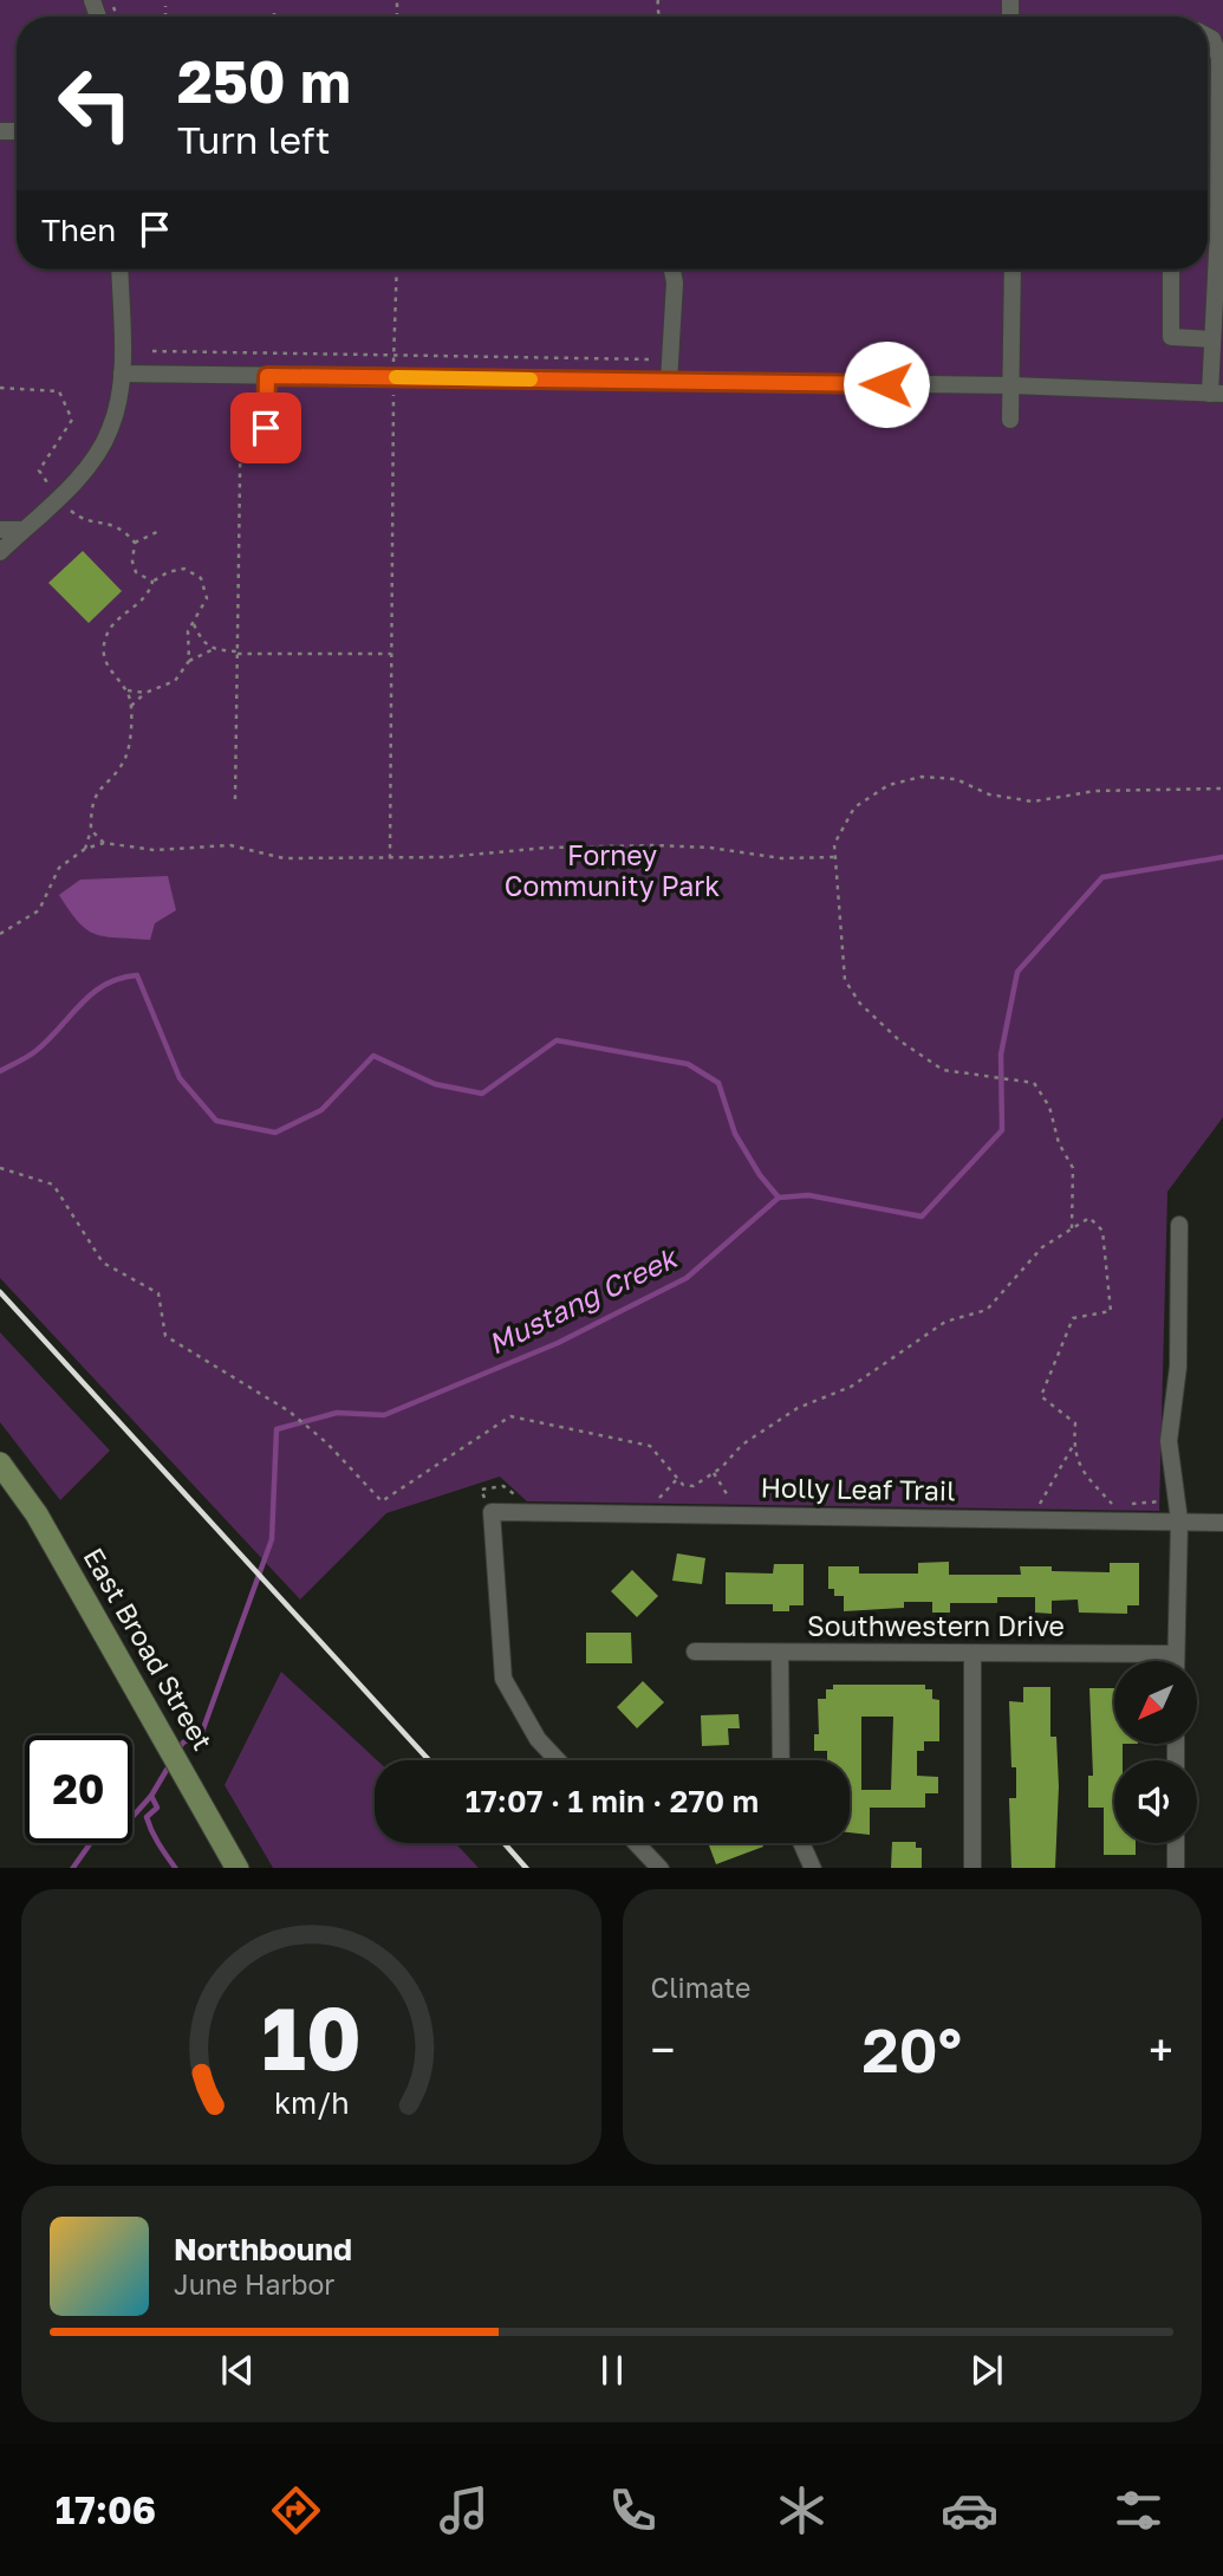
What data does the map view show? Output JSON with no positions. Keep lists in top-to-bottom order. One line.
{"streets":{"main road":["East Broad Street"],"street":["Holly Leaf Trail","Southwestern Drive"]},"water":["Mustang Creek"],"parks":["Forney Community Park"],"north":"bottom left","page":{"turn":["250 m","Turn left"],"then":"Then","limit":"20","trip":"17:07 · 1 min · 270 m","tile":"Climate","heat":["−","20°","+"],"song":["Northbound","June Harbor"],"tabs":"17:06","gauge":["10","km/h"]}}
